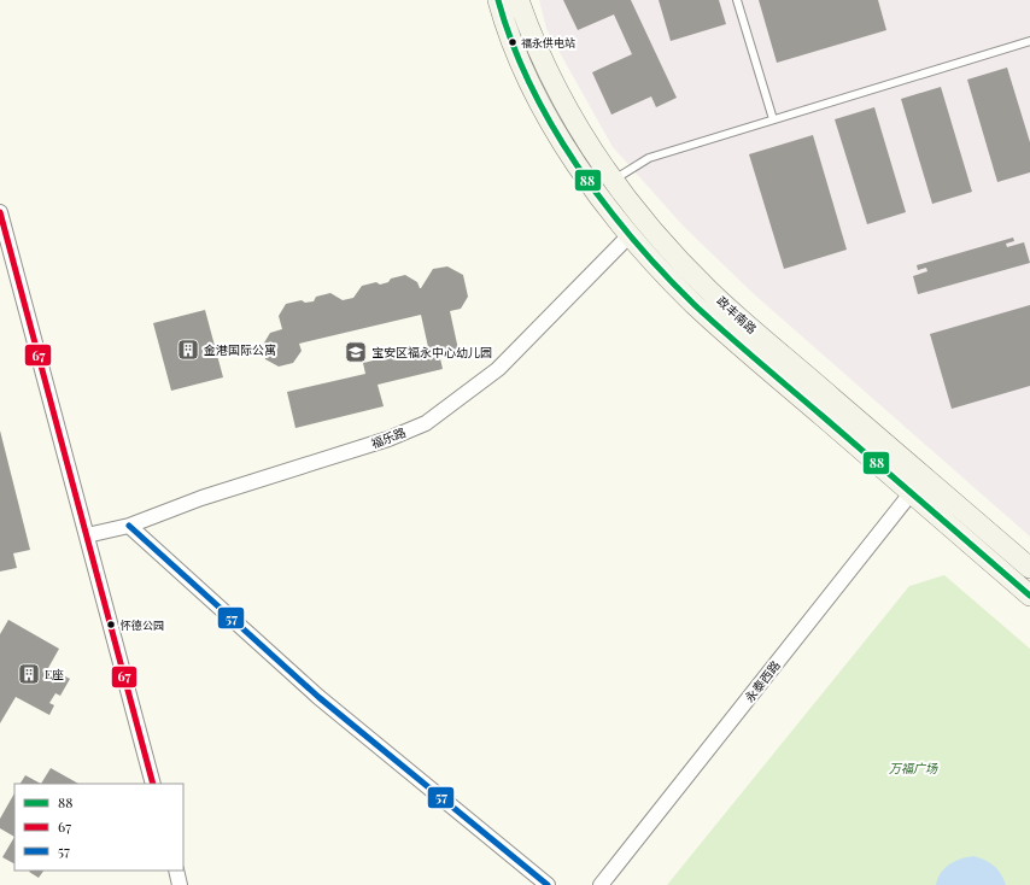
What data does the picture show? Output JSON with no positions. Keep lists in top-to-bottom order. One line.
{"streets":{"main road":["政丰南路"],"street":["福乐路","永泰西路"]},"crossings":[["政丰南路","福乐路"],["政丰南路","永泰西路"]],"parks":["万福广场"],"places":{"other":["福永供电站","怀德公园"],"building":["金港国际公寓","E座"],"school or university":["宝安区福永中心幼儿园"]},"lines":["transit line 88","transit line 67","transit line 57"],"legend":["88","67","57"]}
